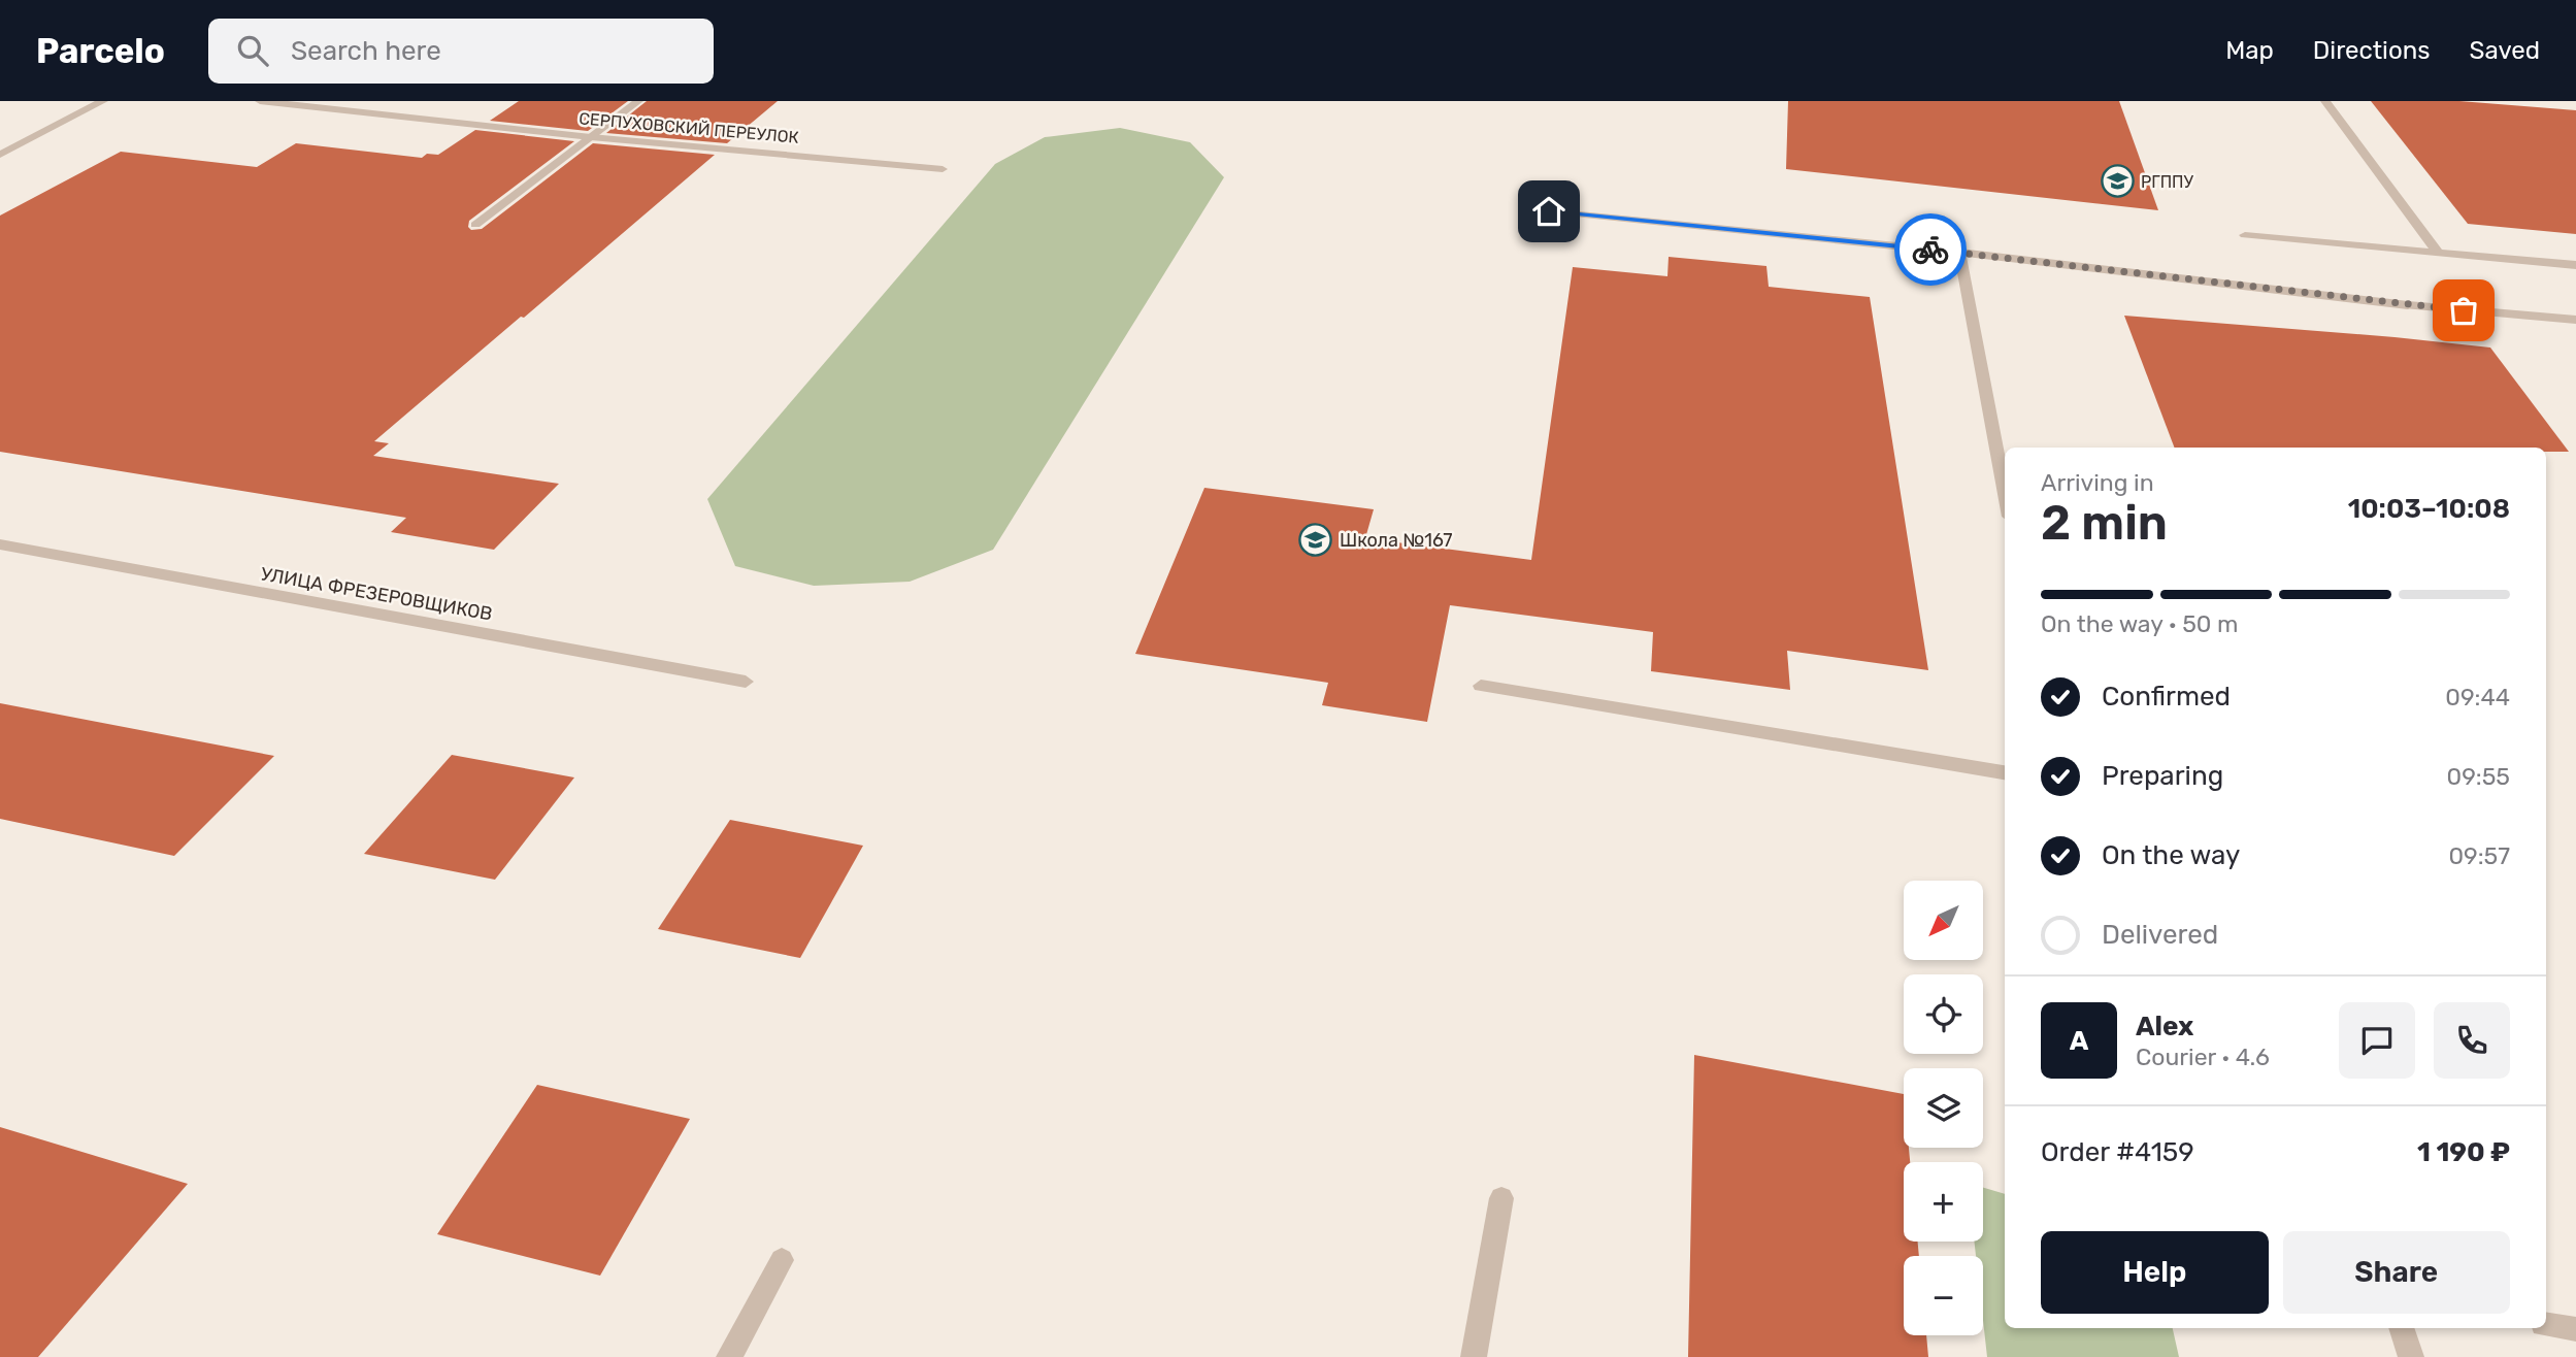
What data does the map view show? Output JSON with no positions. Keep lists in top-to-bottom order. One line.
{"streets":{"street":["СЕРПУХОВСКИЙ ПЕРЕУЛОК","УЛИЦА ФРЕЗЕРОВЩИКОВ"]},"places":{"school or university":["РГППУ","Школа №167"]},"north":"bottom left","page":{"header":"Parcelo","search":"Search here","nav":["Map","Directions","Saved"],"heading":["2 min","Arriving in","10:03–10:08"],"panel":["Alex","Courier · 4.6","Order #4159","1 190 ₽"],"bar":"On the way · 50 m","list":[["Confirmed","09:44"],["Preparing","09:55"],["On the way","09:57"],"Delivered"],"map_buttons":["+","−"],"round":"A","buttons":["Help","Share"]}}
